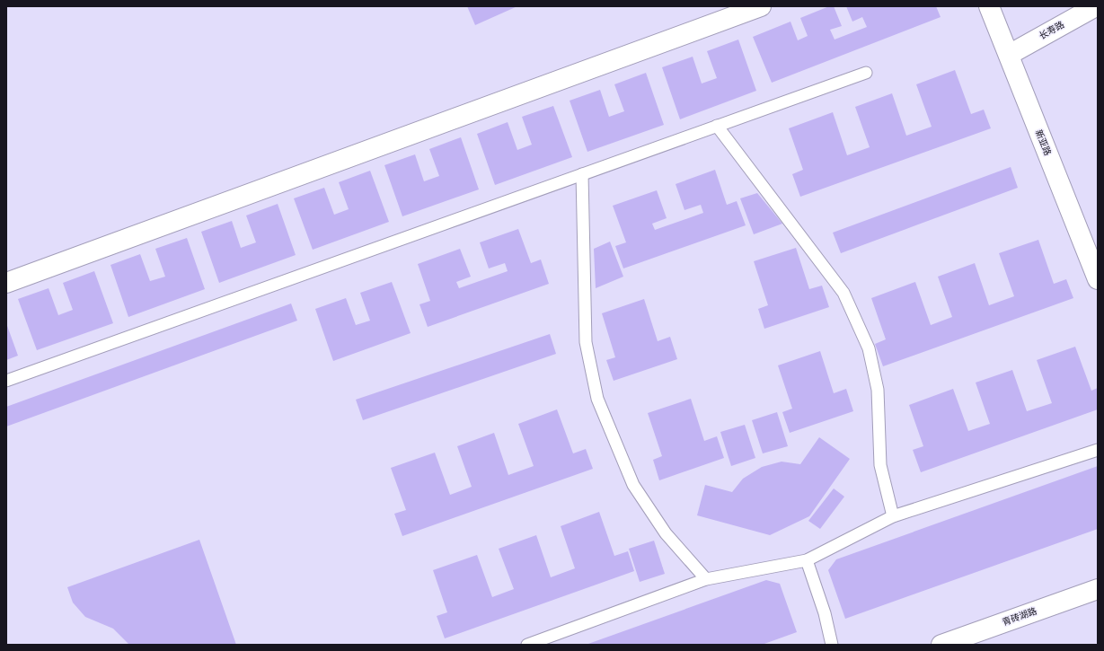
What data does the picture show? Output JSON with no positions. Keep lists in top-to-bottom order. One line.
{"streets":{"street":["长寿路","新亚路","青砖湖路"]},"crossings":[["长寿路","新亚路"]]}
